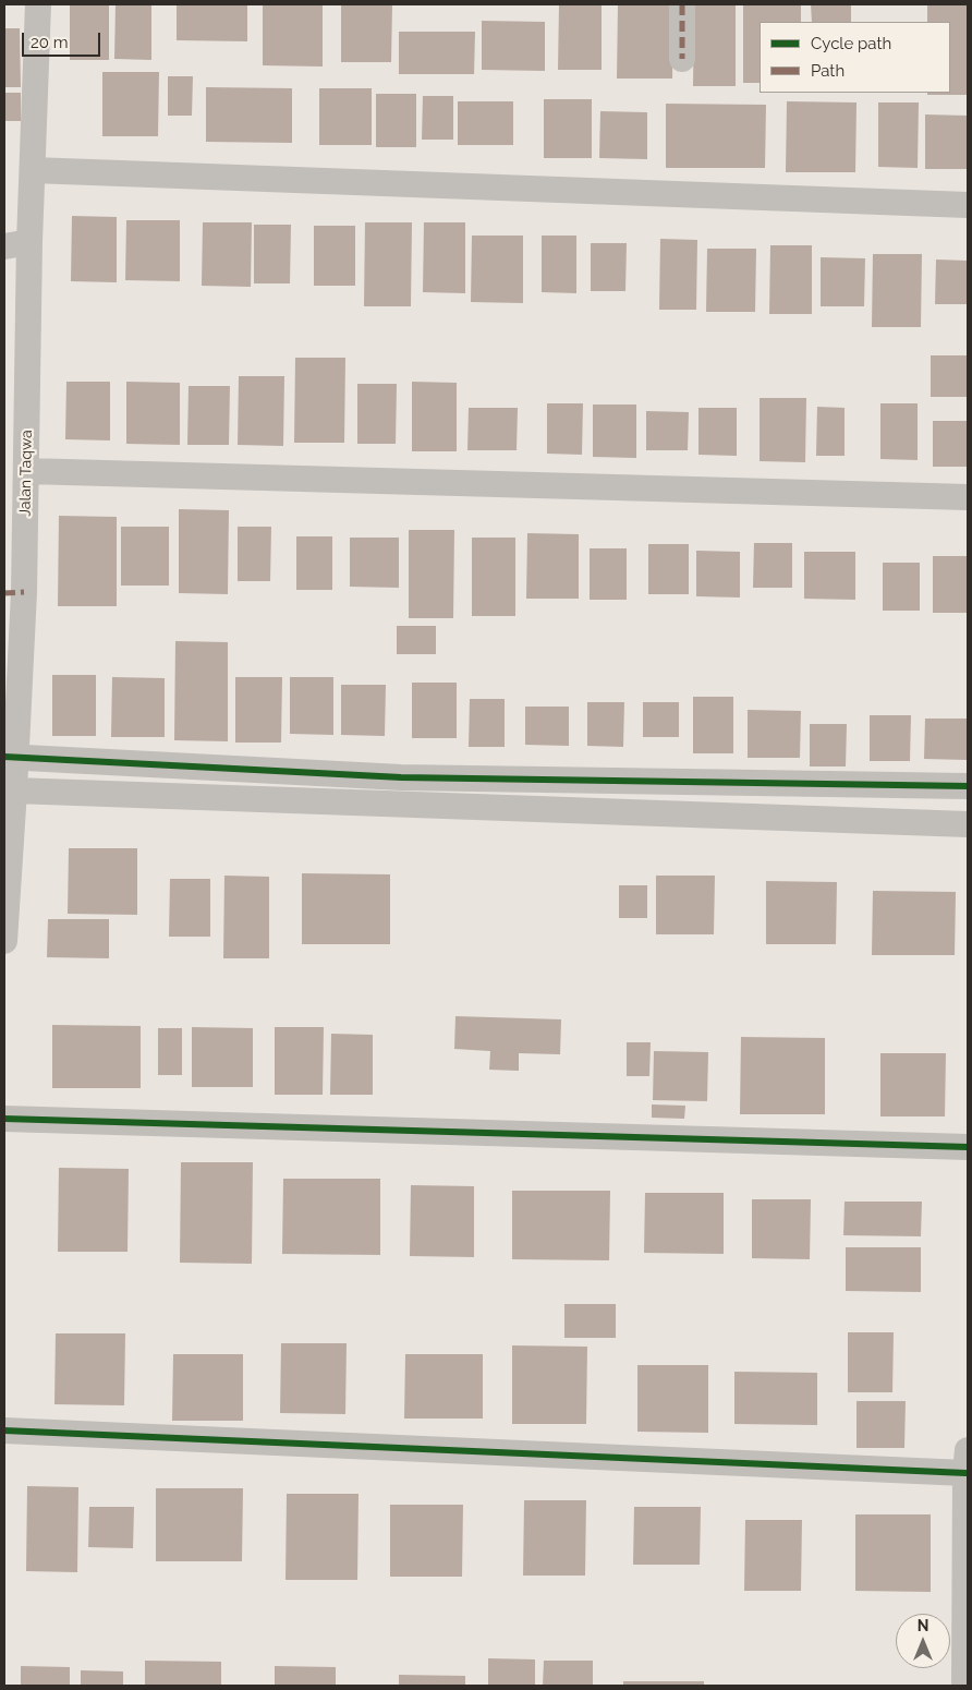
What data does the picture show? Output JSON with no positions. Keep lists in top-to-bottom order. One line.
{"streets":{"street":["Jalan Taqwa"]},"legend":["Cycle path","Path"],"scale_bar":"20 m","north":"top"}
